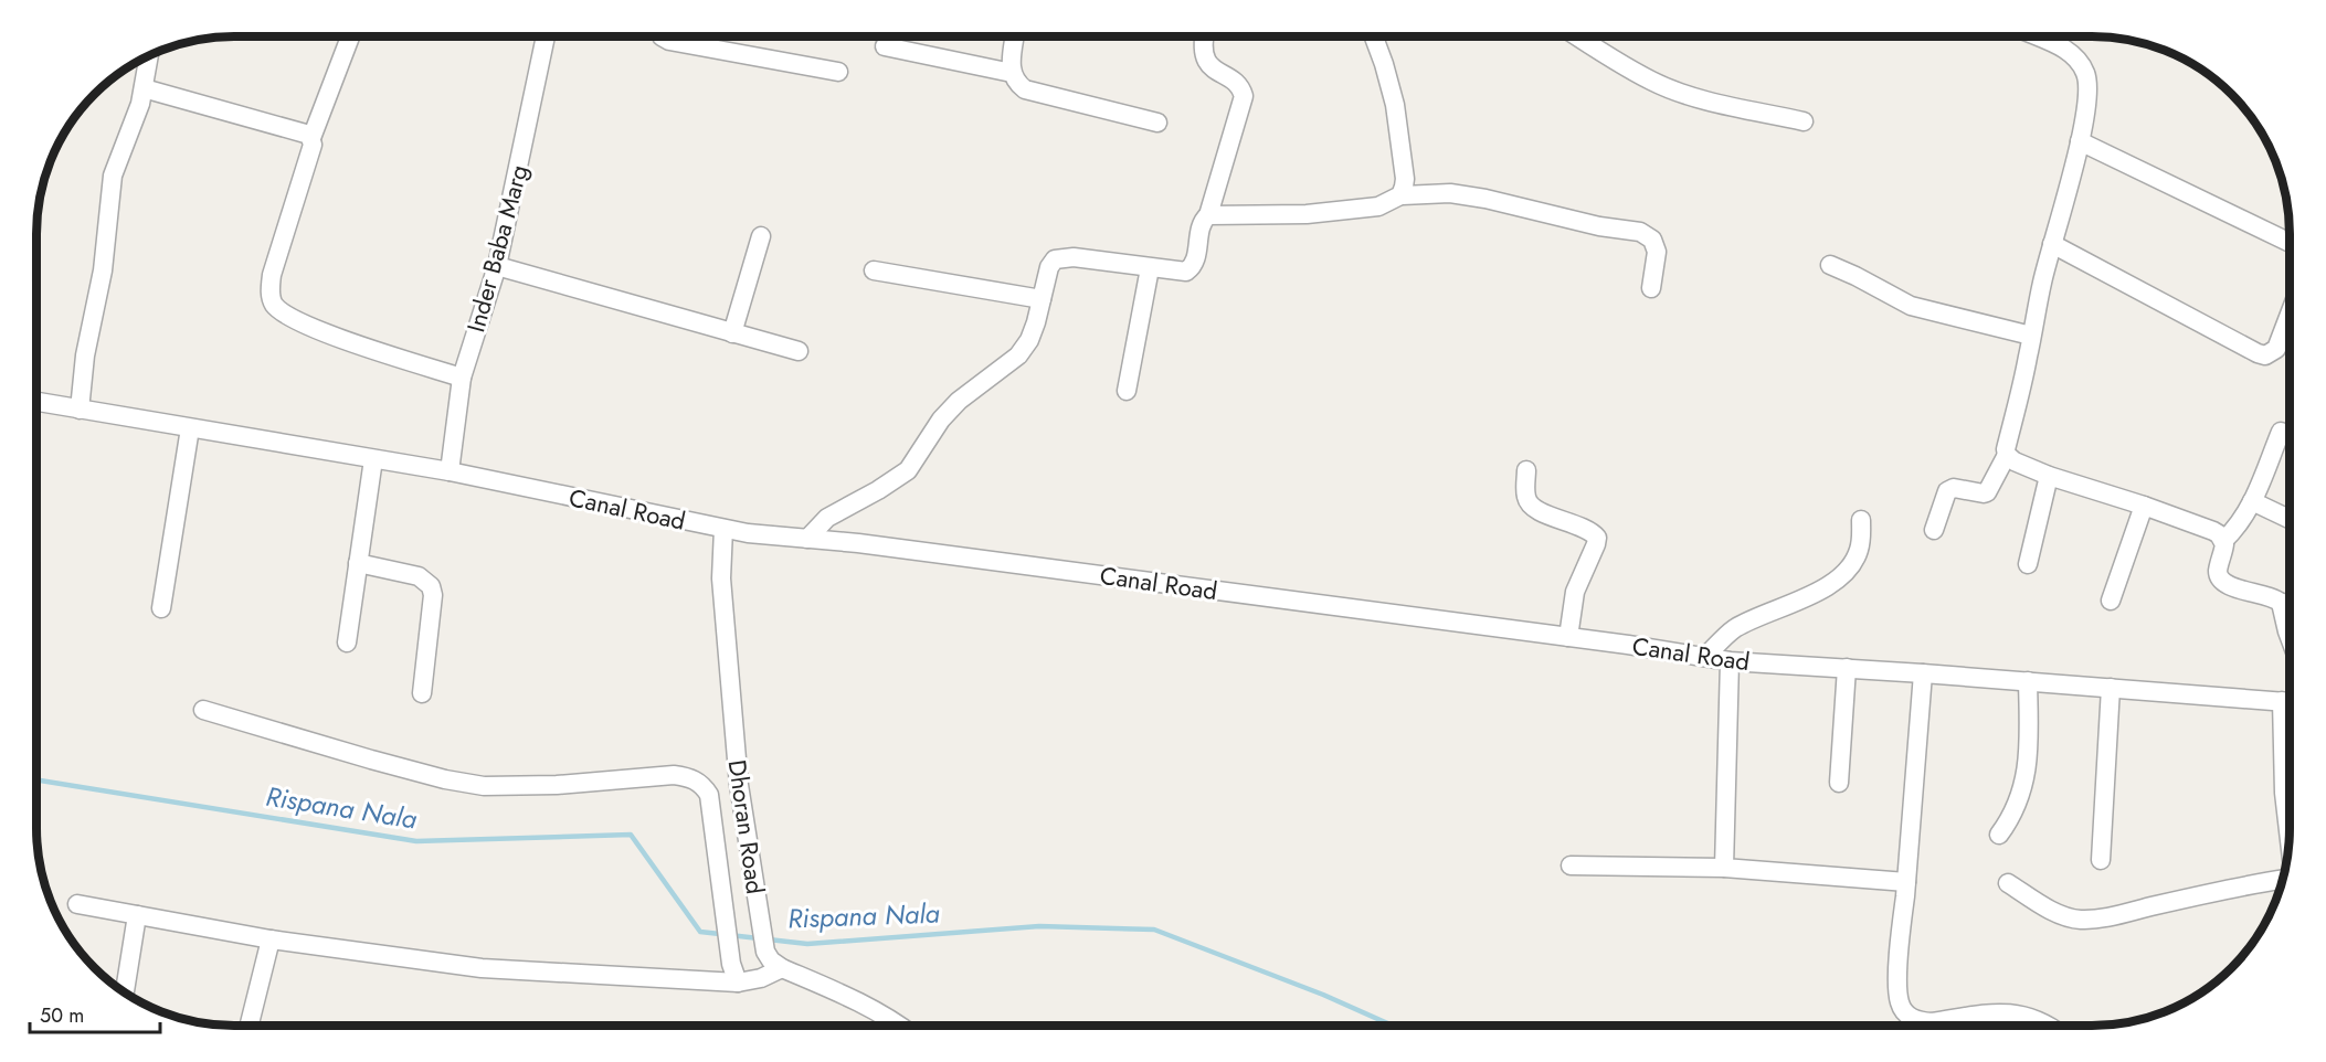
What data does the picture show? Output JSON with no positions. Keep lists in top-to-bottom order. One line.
{"streets":{"street":["Inder Baba Marg","Canal Road","Dhoran Road"]},"crossings":[["Inder Baba Marg","Canal Road"],["Canal Road","Dhoran Road"]],"water":["Rispana Nala"],"scale_bar":"50 m"}
